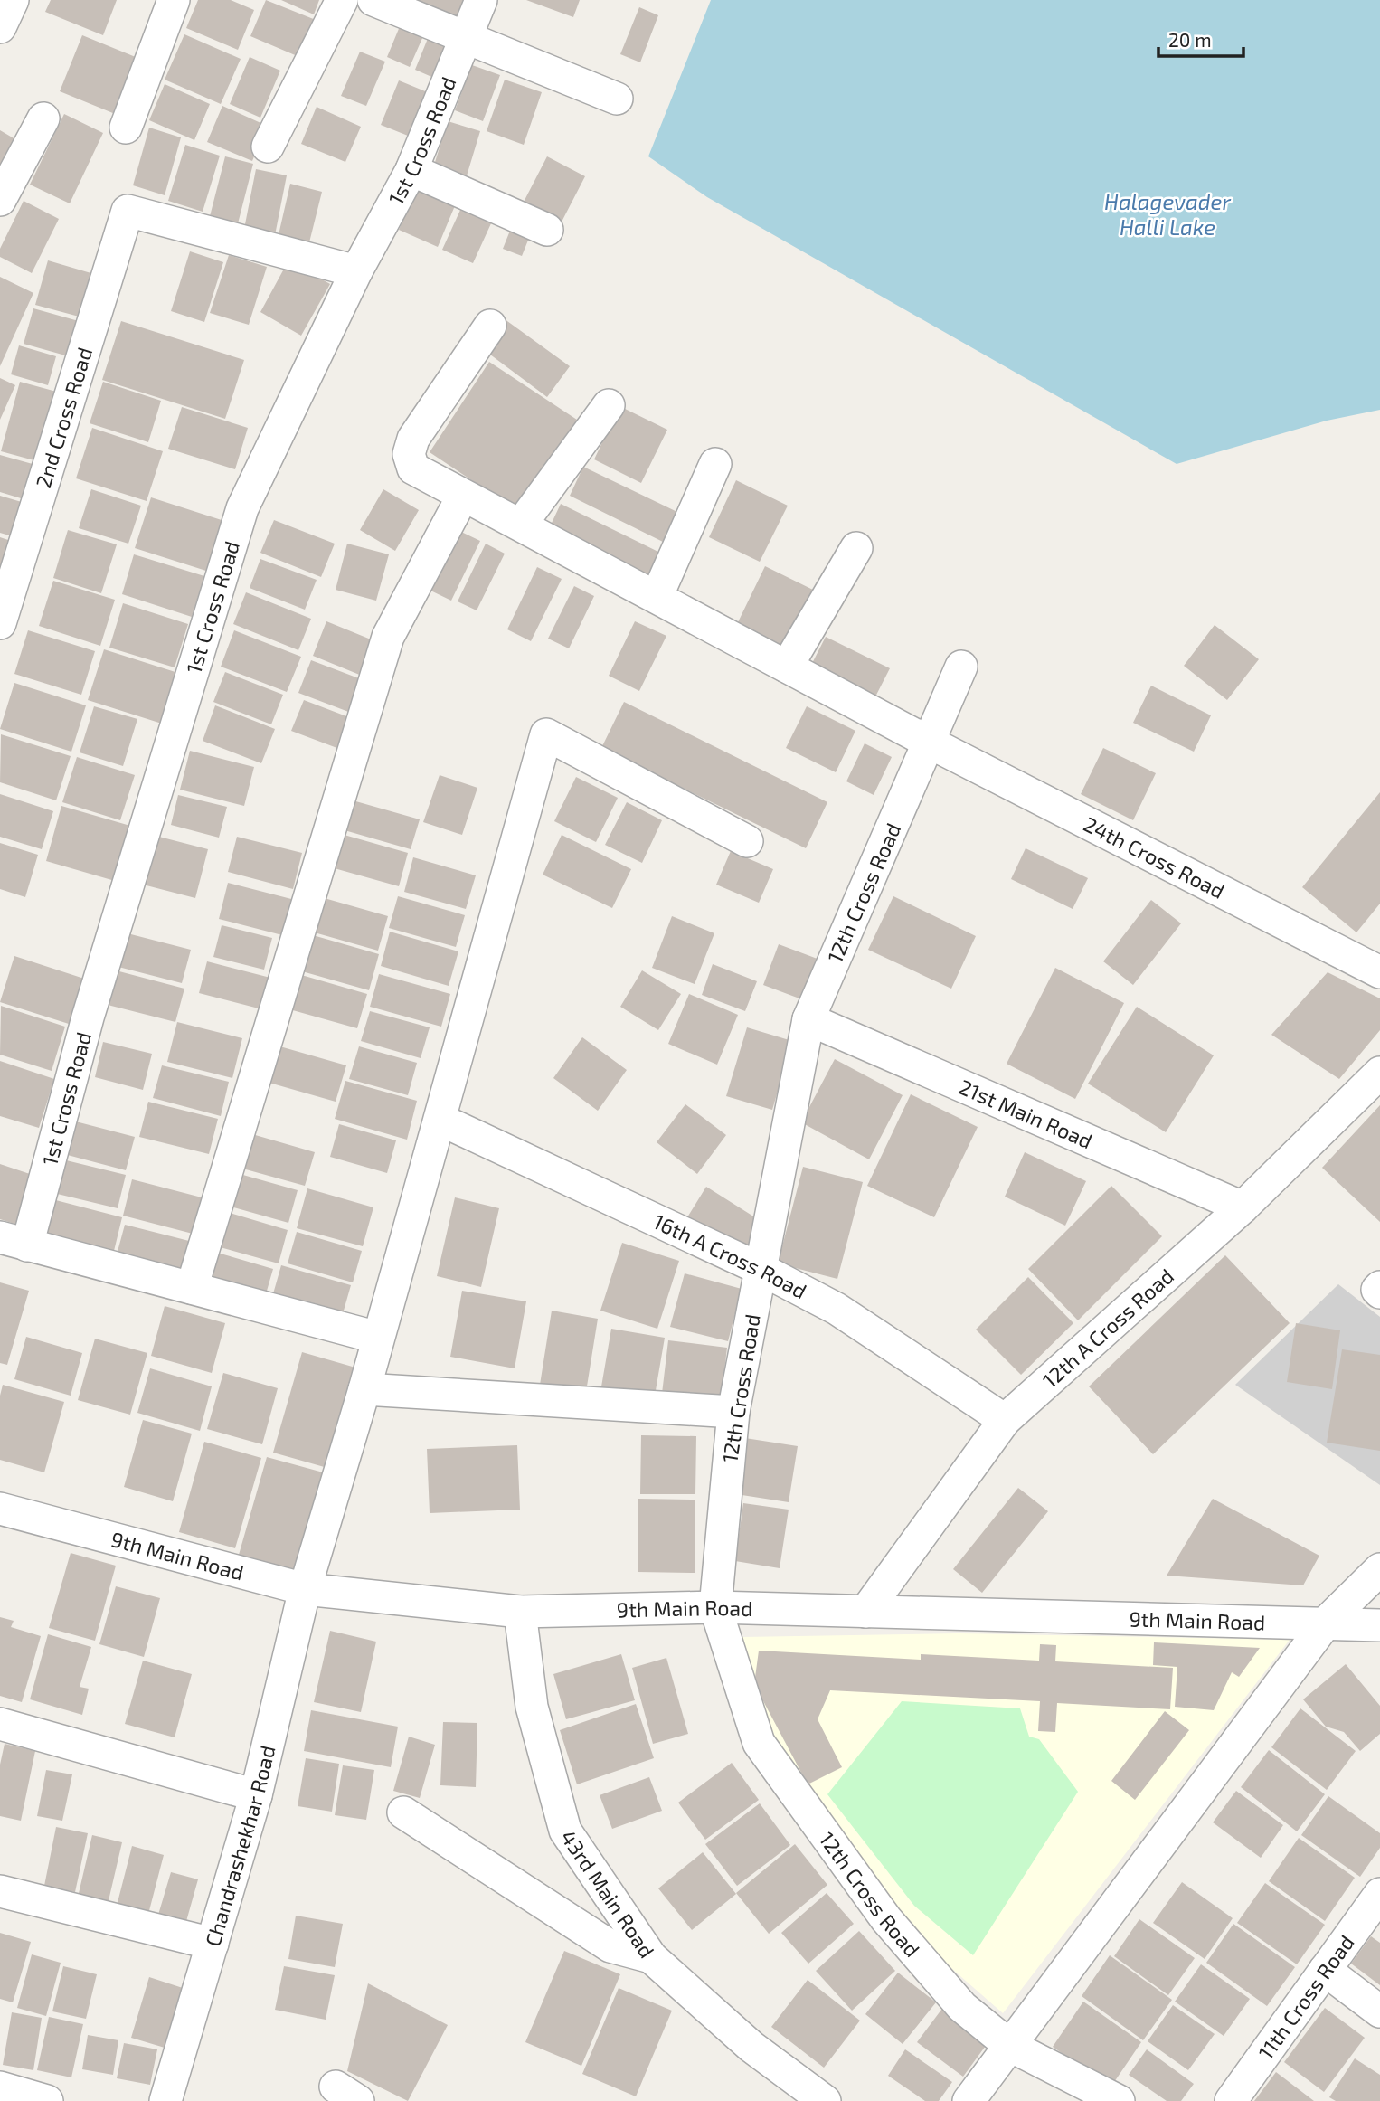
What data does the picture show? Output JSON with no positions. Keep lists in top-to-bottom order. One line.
{"streets":{"street":["1st Cross Road","2nd Cross Road","24th Cross Road","12th Cross Road","21st Main Road","16th A Cross Road","12th A Cross Road","9th Main Road","Chandrashekhar Road","43rd Main Road","11th Cross Road"]},"crossings":[["1st Cross Road","2nd Cross Road"],["24th Cross Road","12th Cross Road"],["12th Cross Road","21st Main Road"],["12th Cross Road","16th A Cross Road"],["12th Cross Road","9th Main Road"],["21st Main Road","12th A Cross Road"],["16th A Cross Road","12th A Cross Road"],["16th A Cross Road","Chandrashekhar Road"],["12th A Cross Road","9th Main Road"],["9th Main Road","Chandrashekhar Road"],["9th Main Road","43rd Main Road"]],"water":["Halagevader Halli Lake"],"scale_bar":"20 m"}
